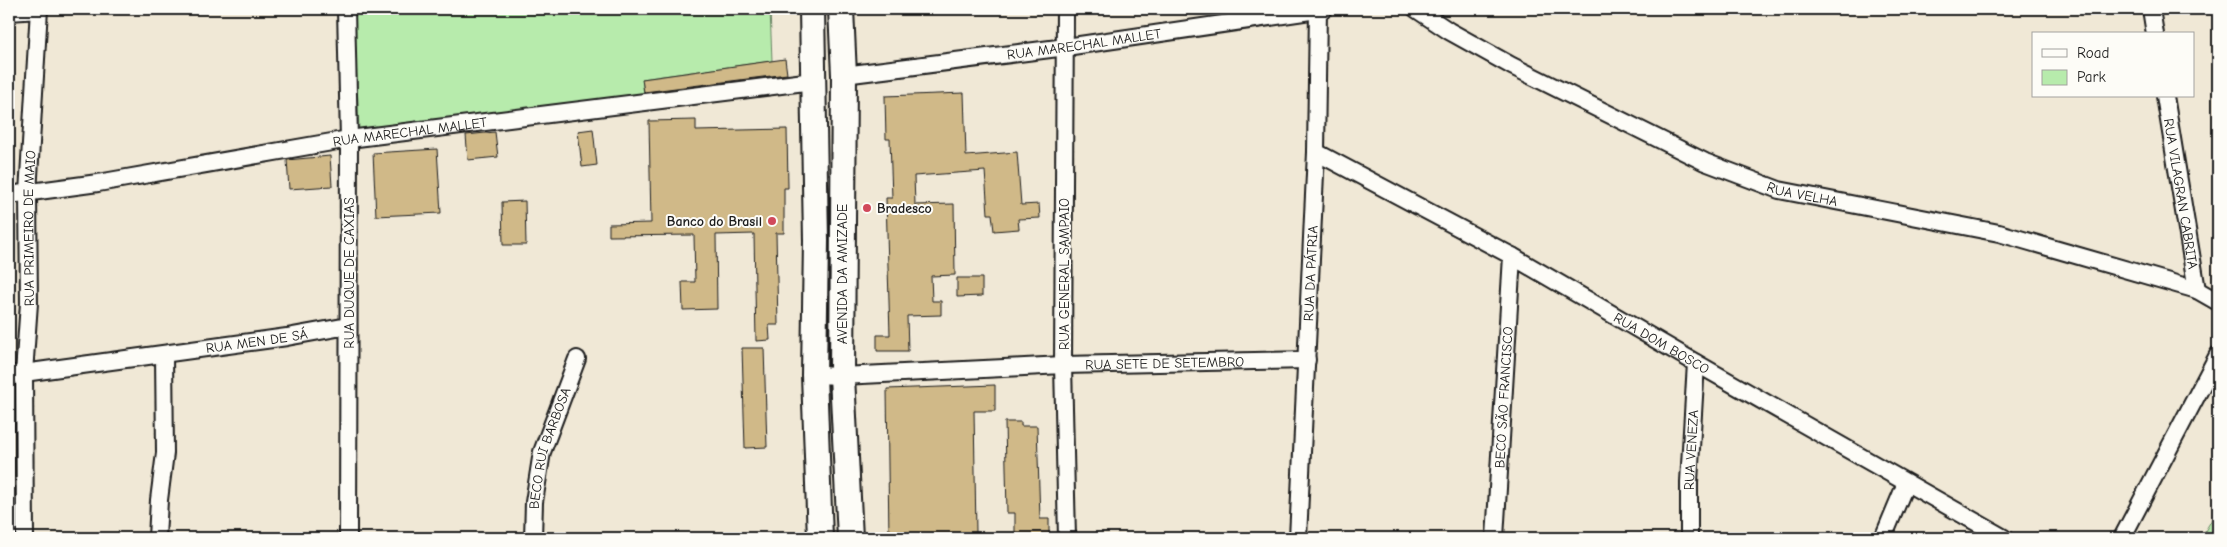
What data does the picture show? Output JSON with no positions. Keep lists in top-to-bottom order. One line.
{"streets":{"main road":["AVENIDA DA AMIZADE"],"street":["RUA MARECHAL MALLET","RUA VELHA","RUA VILAGRAN CABRITA","RUA PRIMEIRO DE MAIO","RUA DUQUE DE CAXIAS","RUA GENERAL SAMPAIO","RUA DA PÁTRIA","RUA MEN DE SÁ","RUA DOM BOSCO","RUA SETE DE SETEMBRO","BECO SÃO FRANCISCO","BECO RUI BARBOSA","RUA VENEZA"]},"crossings":[["RUA MARECHAL MALLET","RUA PRIMEIRO DE MAIO"],["RUA MARECHAL MALLET","RUA DUQUE DE CAXIAS"],["RUA MARECHAL MALLET","AVENIDA DA AMIZADE"],["RUA MARECHAL MALLET","RUA GENERAL SAMPAIO"],["RUA MARECHAL MALLET","RUA DA PÁTRIA"],["RUA VELHA","RUA VILAGRAN CABRITA"],["RUA PRIMEIRO DE MAIO","RUA MEN DE SÁ"],["RUA DUQUE DE CAXIAS","RUA MEN DE SÁ"],["AVENIDA DA AMIZADE","RUA SETE DE SETEMBRO"],["RUA GENERAL SAMPAIO","RUA SETE DE SETEMBRO"],["RUA DA PÁTRIA","RUA DOM BOSCO"],["RUA DA PÁTRIA","RUA SETE DE SETEMBRO"],["RUA DOM BOSCO","BECO SÃO FRANCISCO"],["RUA DOM BOSCO","RUA VENEZA"]],"places":["Bradesco","Banco do Brasil"],"legend":["Road","Park"]}
